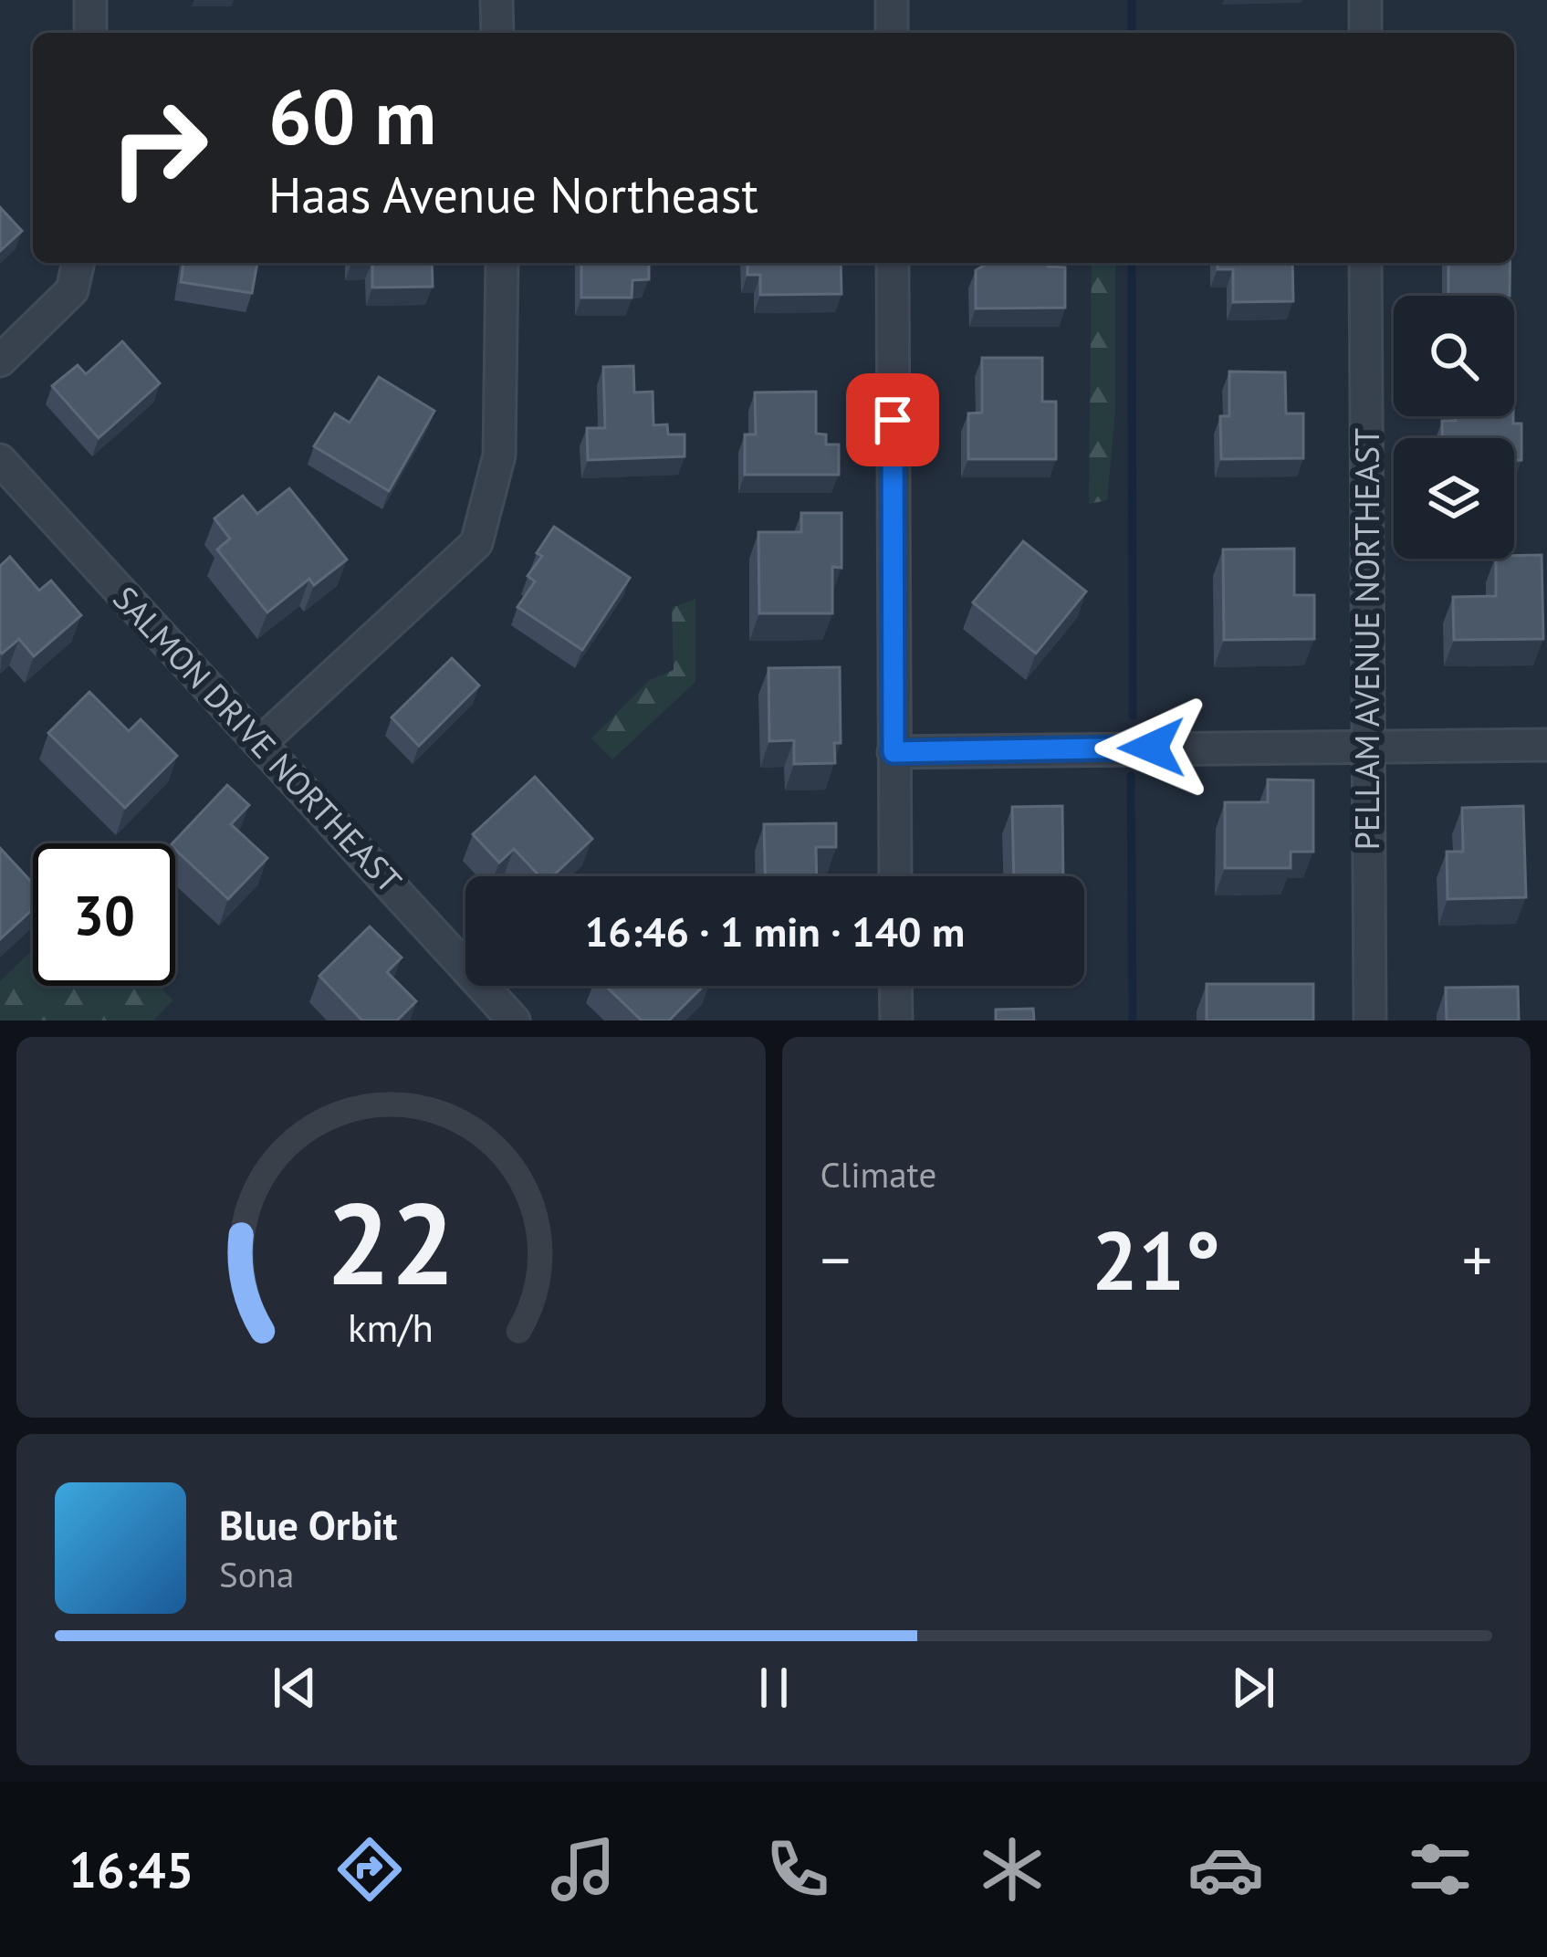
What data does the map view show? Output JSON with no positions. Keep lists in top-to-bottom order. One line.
{"streets":{"street":["PELLAM AVENUE NORTHEAST","SALMON DRIVE NORTHEAST"]},"page":{"turn":["60 m","Haas Avenue Northeast"],"limit":"30","trip":"16:46 · 1 min · 140 m","tile":"Climate","heat":["−","21°","+"],"song":["Blue Orbit","Sona"],"tabs":"16:45","gauge":["22","km/h"]}}
